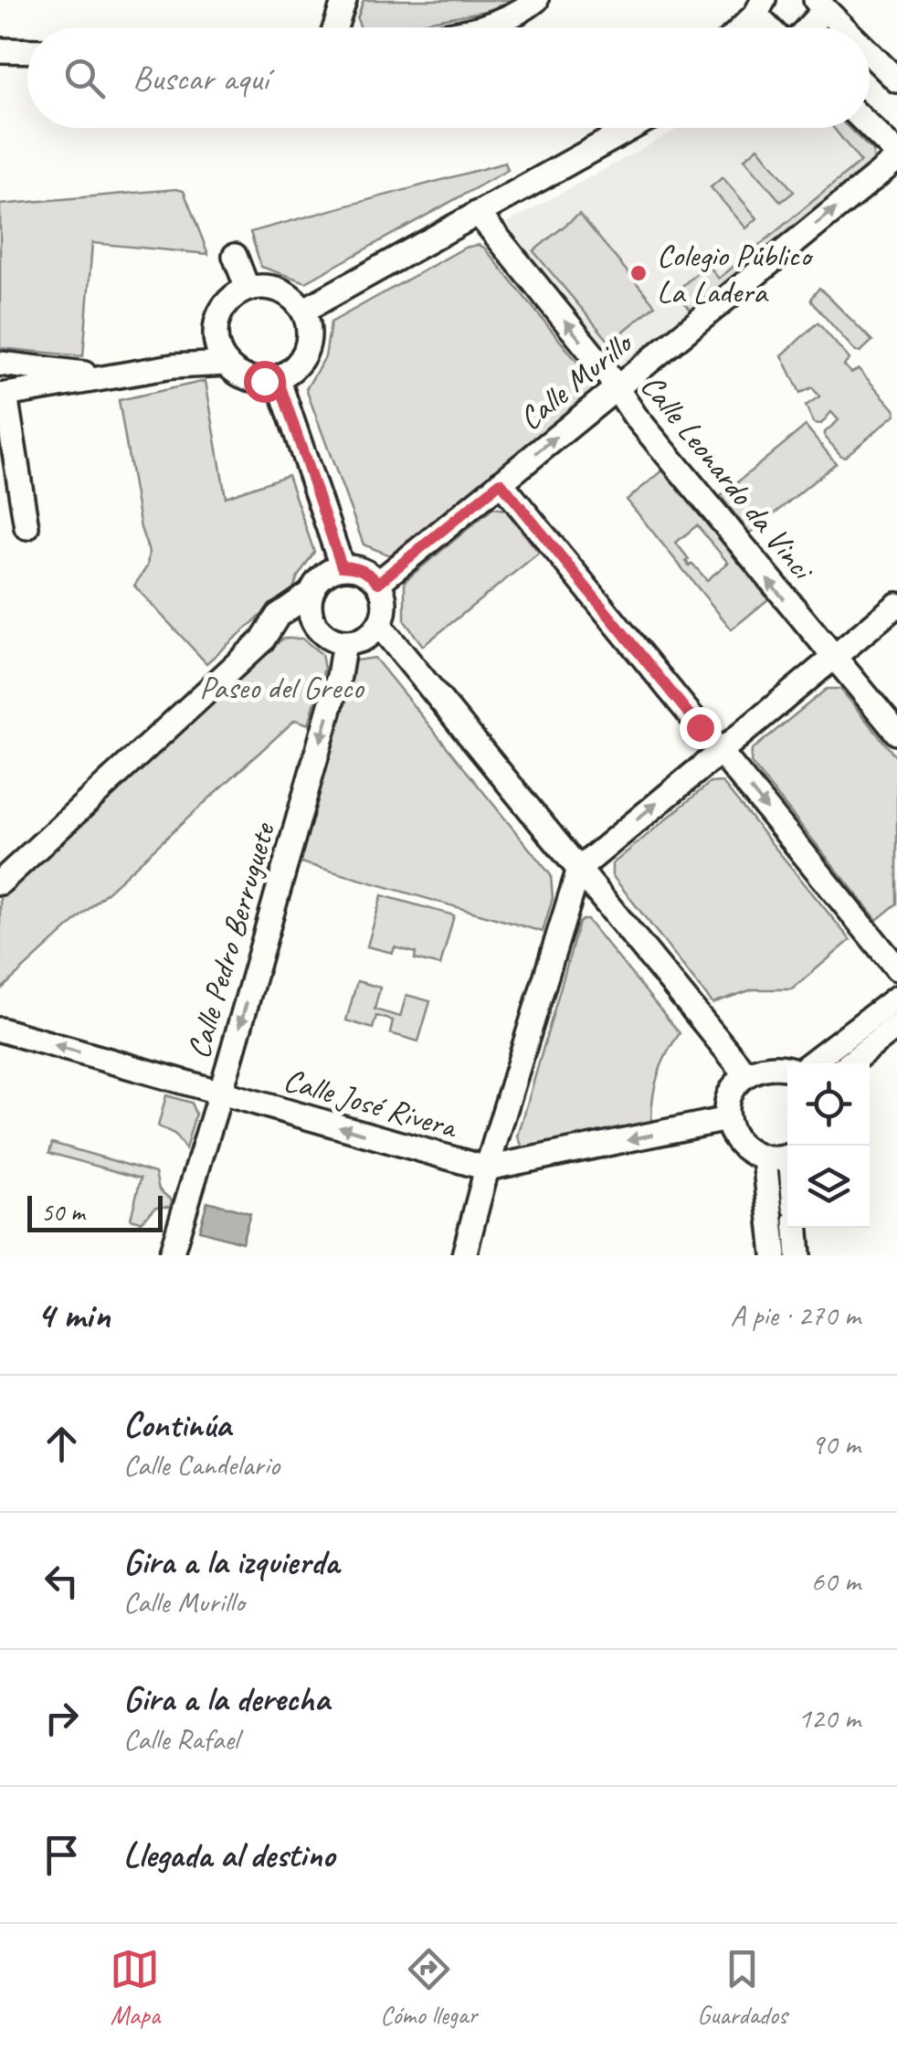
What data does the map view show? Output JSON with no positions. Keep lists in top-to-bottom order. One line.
{"streets":{"street":["Calle Murillo","Calle Leonardo da Vinci","Calle Pedro Berruguete","Calle José Rivera"]},"crossings":[["Calle Murillo","Calle Leonardo da Vinci"],["Calle Murillo","Calle Pedro Berruguete"],["Calle Pedro Berruguete","Calle José Rivera"]],"one_way":["Calle Murillo","Calle Pedro Berruguete","Calle José Rivera"],"parks":["Paseo del Greco"],"places":["Colegio Público La Ladera"],"scale_bar":"50 m","page":{"search":"Buscar aquí","scale":"50 m","heading":["4 min","A pie · 270 m"],"list":[["Continúa","Calle Candelario","90 m"],["Gira a la izquierda","Calle Murillo","60 m"],["Gira a la derecha","Calle Rafael","120 m"],"Llegada al destino"],"nav":["Mapa","Cómo llegar","Guardados"]}}
